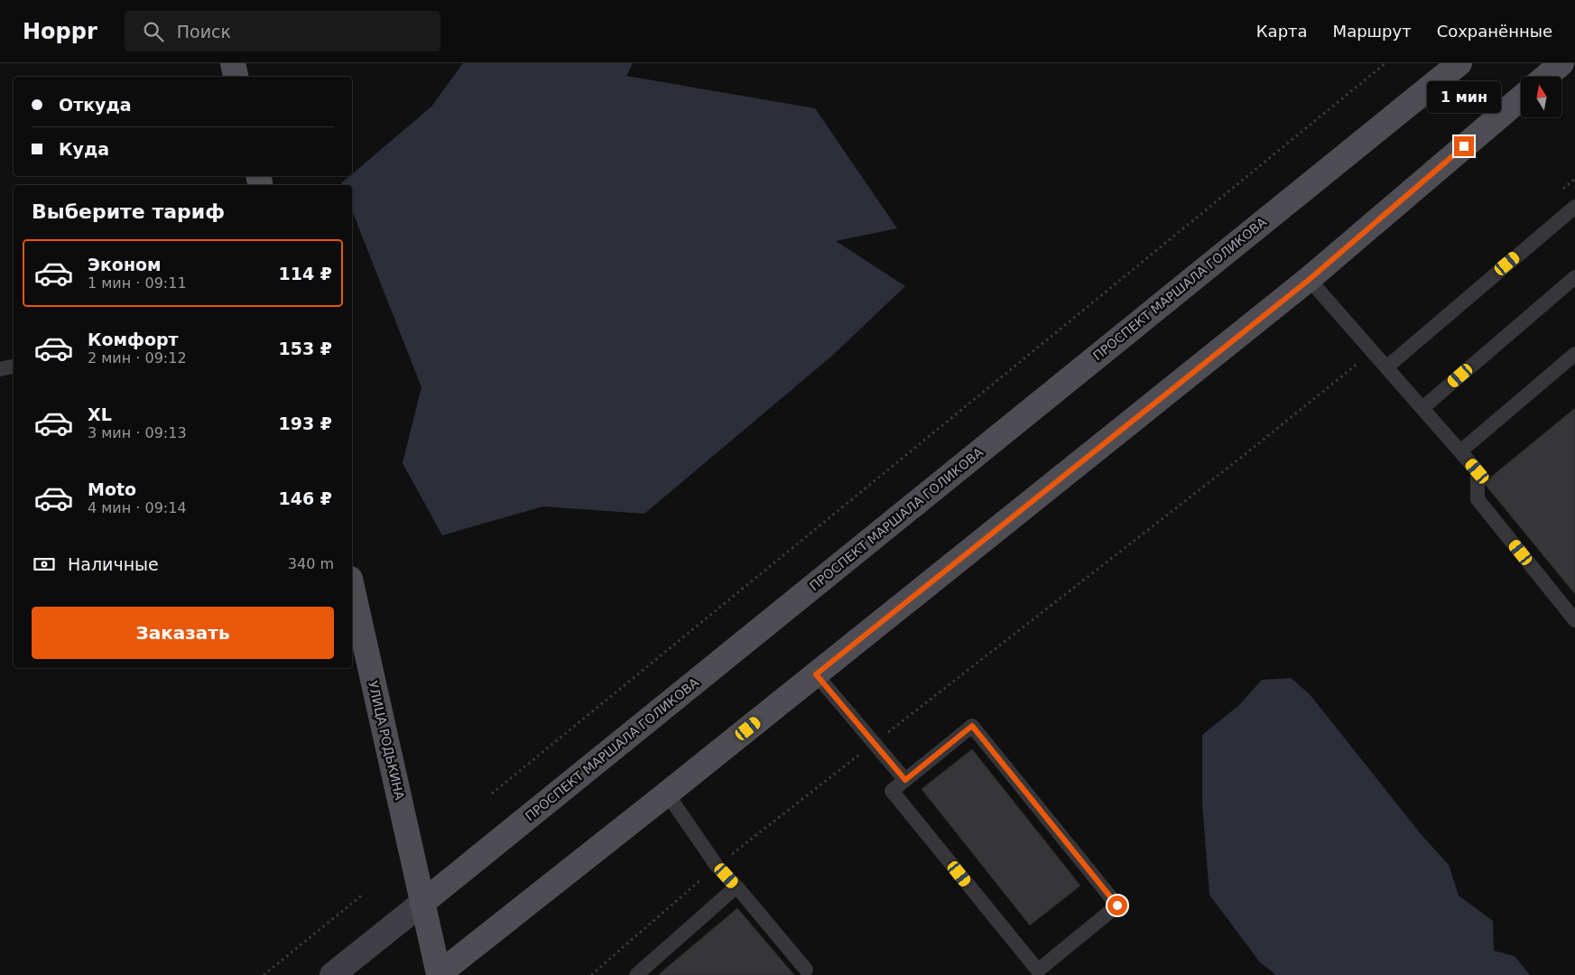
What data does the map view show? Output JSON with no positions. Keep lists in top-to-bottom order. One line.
{"streets":{"main road":["ПРОСПЕКТ МАРШАЛА ГОЛИКОВА","УЛИЦА РОДЬКИНА"]},"crossings":[["ПРОСПЕКТ МАРШАЛА ГОЛИКОВА","УЛИЦА РОДЬКИНА"]],"north":"top","page":{"header":"Hoppr","search":"Поиск","nav":["Карта","Маршрут","Сохранённые"],"banner":["Откуда","Куда"],"bubble":"1 мин","heading":"Выберите тариф","list":[{"name":"Эконом","note":"1 мин · 09:11","value":"114 ₽"},{"name":"Комфорт","note":"2 мин · 09:12","value":"153 ₽"},{"name":"XL","note":"3 мин · 09:13","value":"193 ₽"},{"name":"Moto","note":"4 мин · 09:14","value":"146 ₽"}],"pay":["Наличные","340 m"],"buttons":"Заказать"}}
